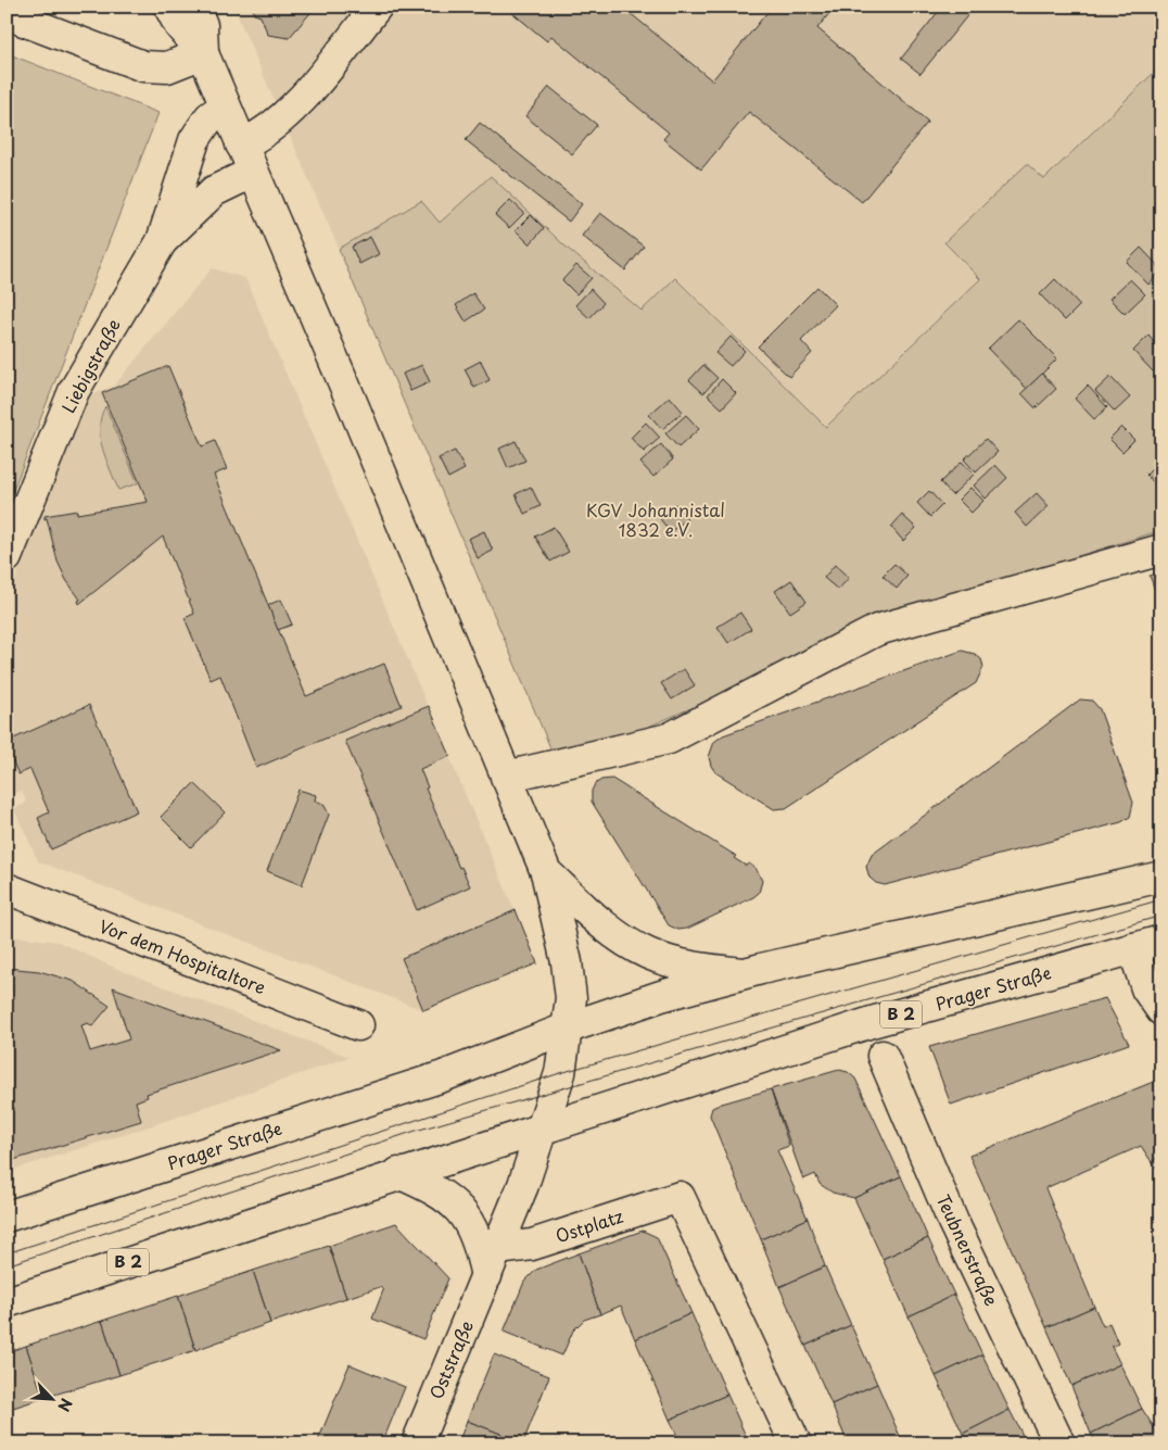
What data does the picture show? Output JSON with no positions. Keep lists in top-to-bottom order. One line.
{"streets":{"street":["Liebigstraße","Vor dem Hospitaltore","Prager Straße","B 2","Ostplatz","Teubnerstraße","Oststraße"]},"crossings":[["Prager Straße","B 2"]],"parks":["KGV Johannistal 1832 e.V."],"north":"bottom right"}
